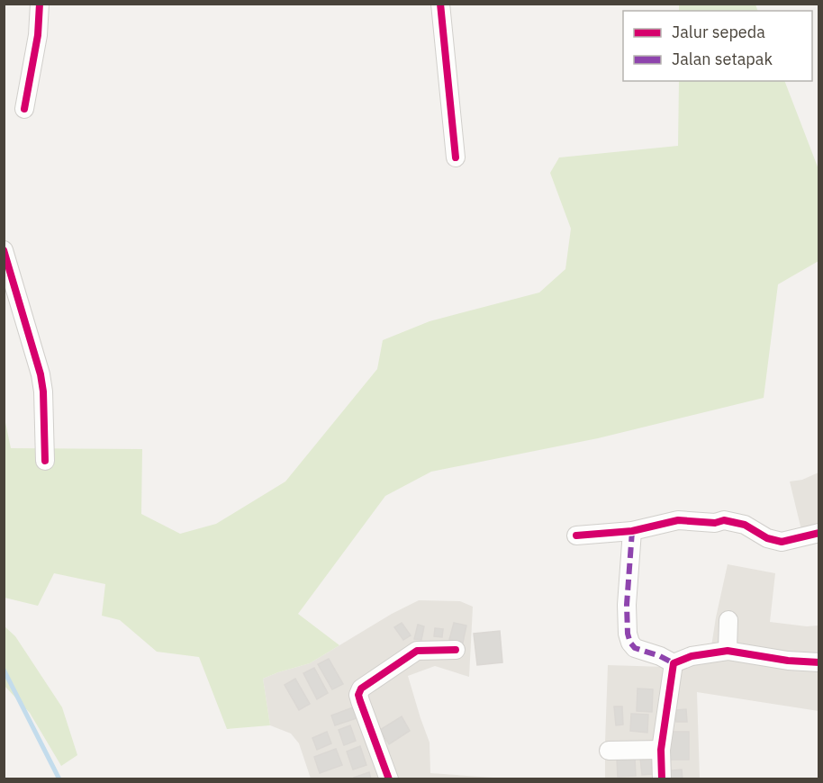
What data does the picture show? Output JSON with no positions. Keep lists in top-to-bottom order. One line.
{"legend":["Jalur sepeda","Jalan setapak"]}
